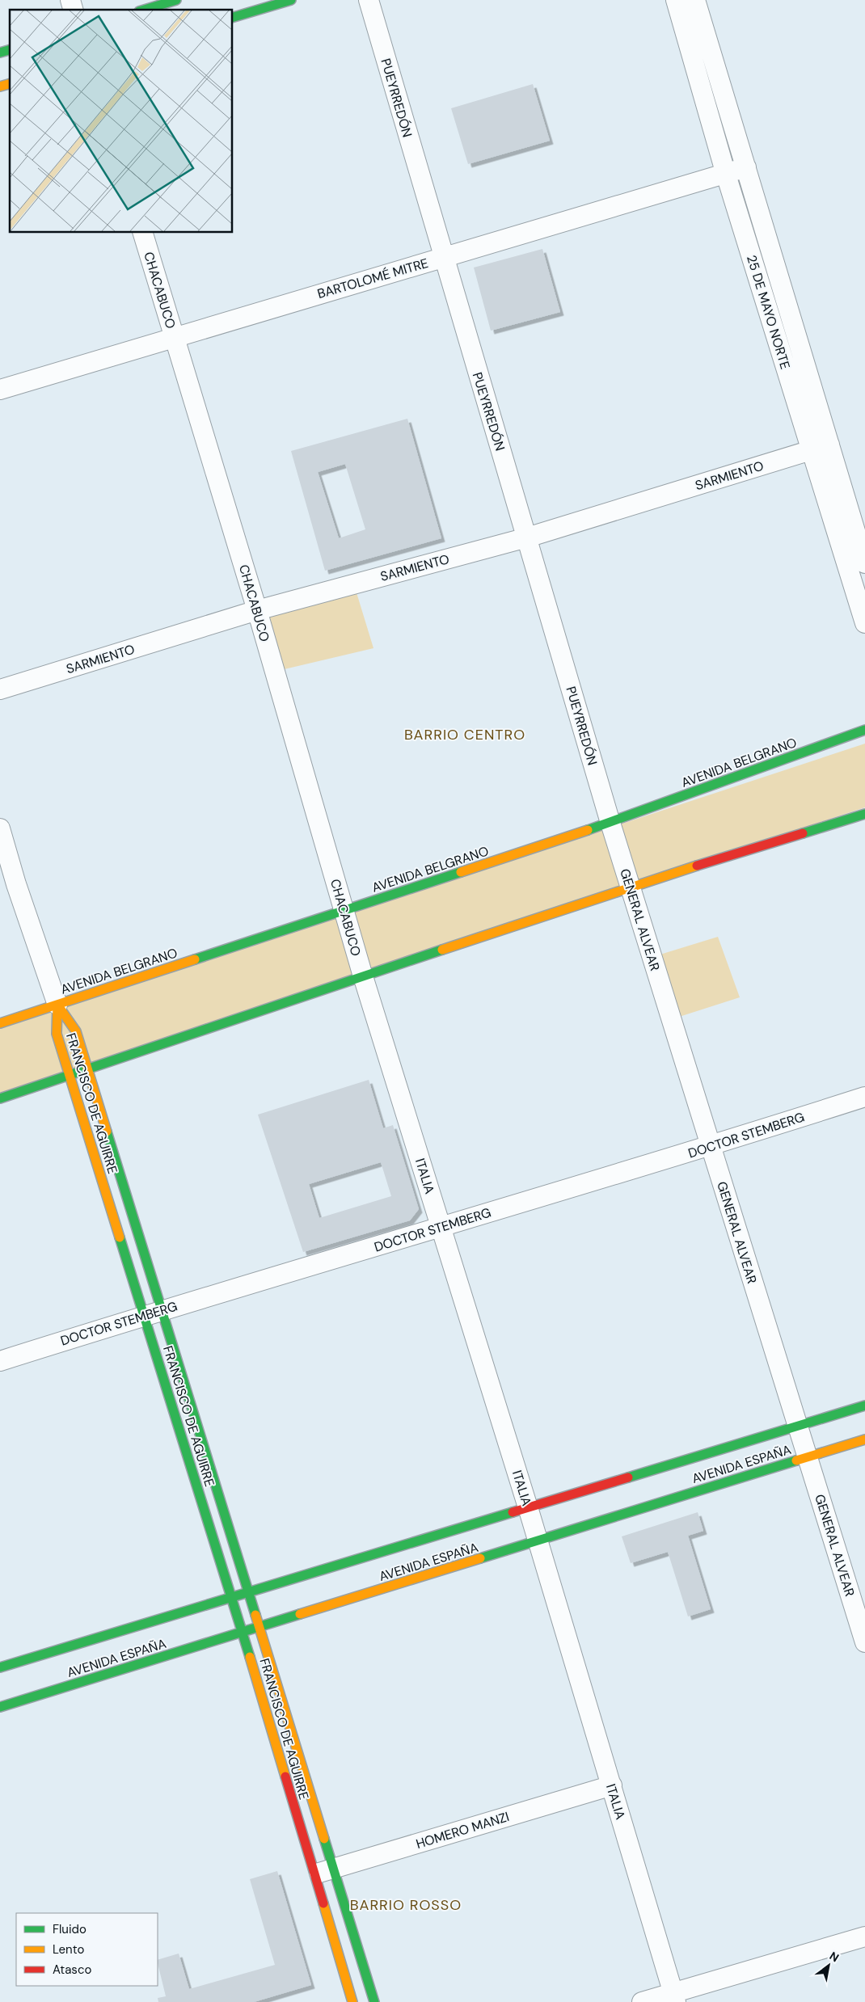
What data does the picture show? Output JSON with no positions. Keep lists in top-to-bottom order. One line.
{"streets":{"street":["PUEYRREDÓN","BARTOLOMÉ MITRE","CHACABUCO","25 DE MAYO NORTE","SARMIENTO","AVENIDA BELGRANO","GENERAL ALVEAR","FRANCISCO DE AGUIRRE","DOCTOR STEMBERG","ITALIA","AVENIDA ESPAÑA","HOMERO MANZI"]},"crossings":[["PUEYRREDÓN","BARTOLOMÉ MITRE"],["PUEYRREDÓN","SARMIENTO"],["PUEYRREDÓN","AVENIDA BELGRANO"],["PUEYRREDÓN","GENERAL ALVEAR"],["BARTOLOMÉ MITRE","CHACABUCO"],["BARTOLOMÉ MITRE","25 DE MAYO NORTE"],["CHACABUCO","SARMIENTO"],["CHACABUCO","AVENIDA BELGRANO"],["CHACABUCO","ITALIA"],["25 DE MAYO NORTE","SARMIENTO"],["AVENIDA BELGRANO","GENERAL ALVEAR"],["AVENIDA BELGRANO","FRANCISCO DE AGUIRRE"],["GENERAL ALVEAR","DOCTOR STEMBERG"],["GENERAL ALVEAR","AVENIDA ESPAÑA"],["FRANCISCO DE AGUIRRE","DOCTOR STEMBERG"],["FRANCISCO DE AGUIRRE","AVENIDA ESPAÑA"],["FRANCISCO DE AGUIRRE","HOMERO MANZI"],["DOCTOR STEMBERG","ITALIA"],["ITALIA","AVENIDA ESPAÑA"],["ITALIA","HOMERO MANZI"]],"districts":["BARRIO CENTRO","BARRIO ROSSO"],"legend":["Fluido","Lento","Atasco"],"north":"top right"}
